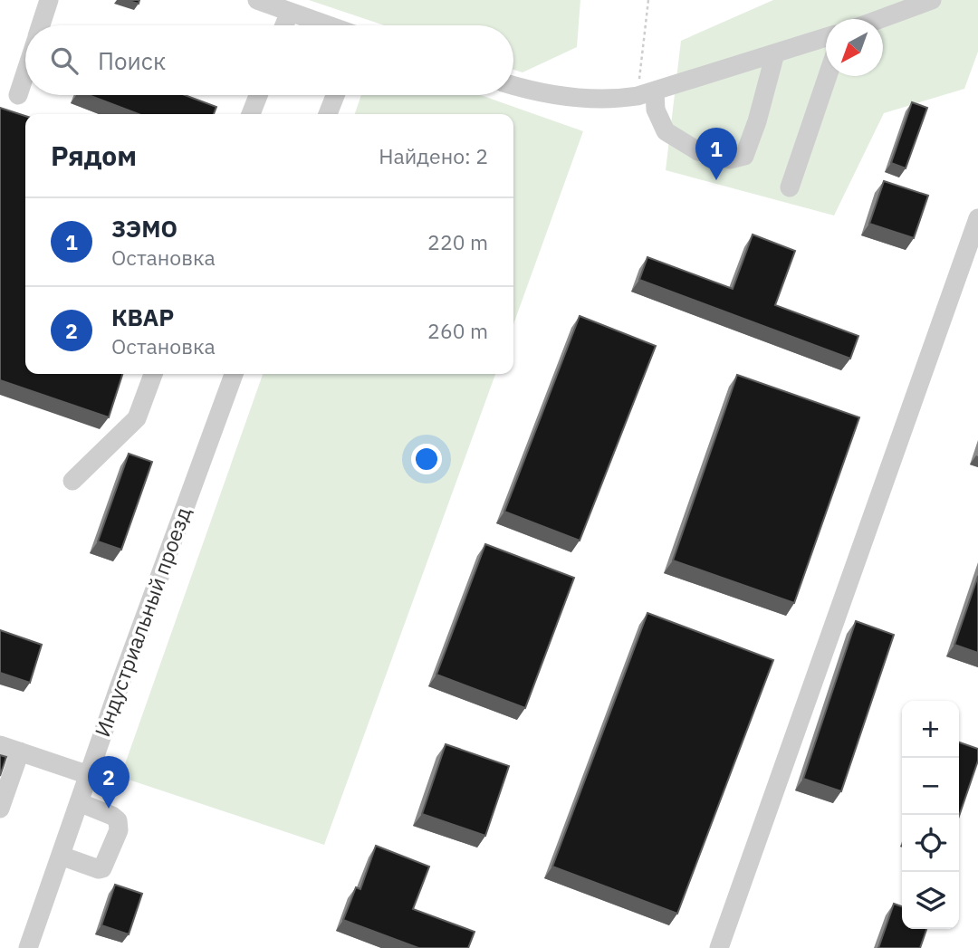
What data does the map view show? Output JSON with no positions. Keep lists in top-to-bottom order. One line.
{"streets":{"street":["Индустриальный проезд"]},"north":"bottom left","page":{"search":"Поиск","heading":["Рядом","Найдено: 2"],"pins":["1","2"],"list":[{"mark":"1","name":"ЗЭМО","note":"Остановка","value":"220 m"},{"mark":"2","name":"КВАР","note":"Остановка","value":"260 m"}],"map_buttons":["+","−"]}}
